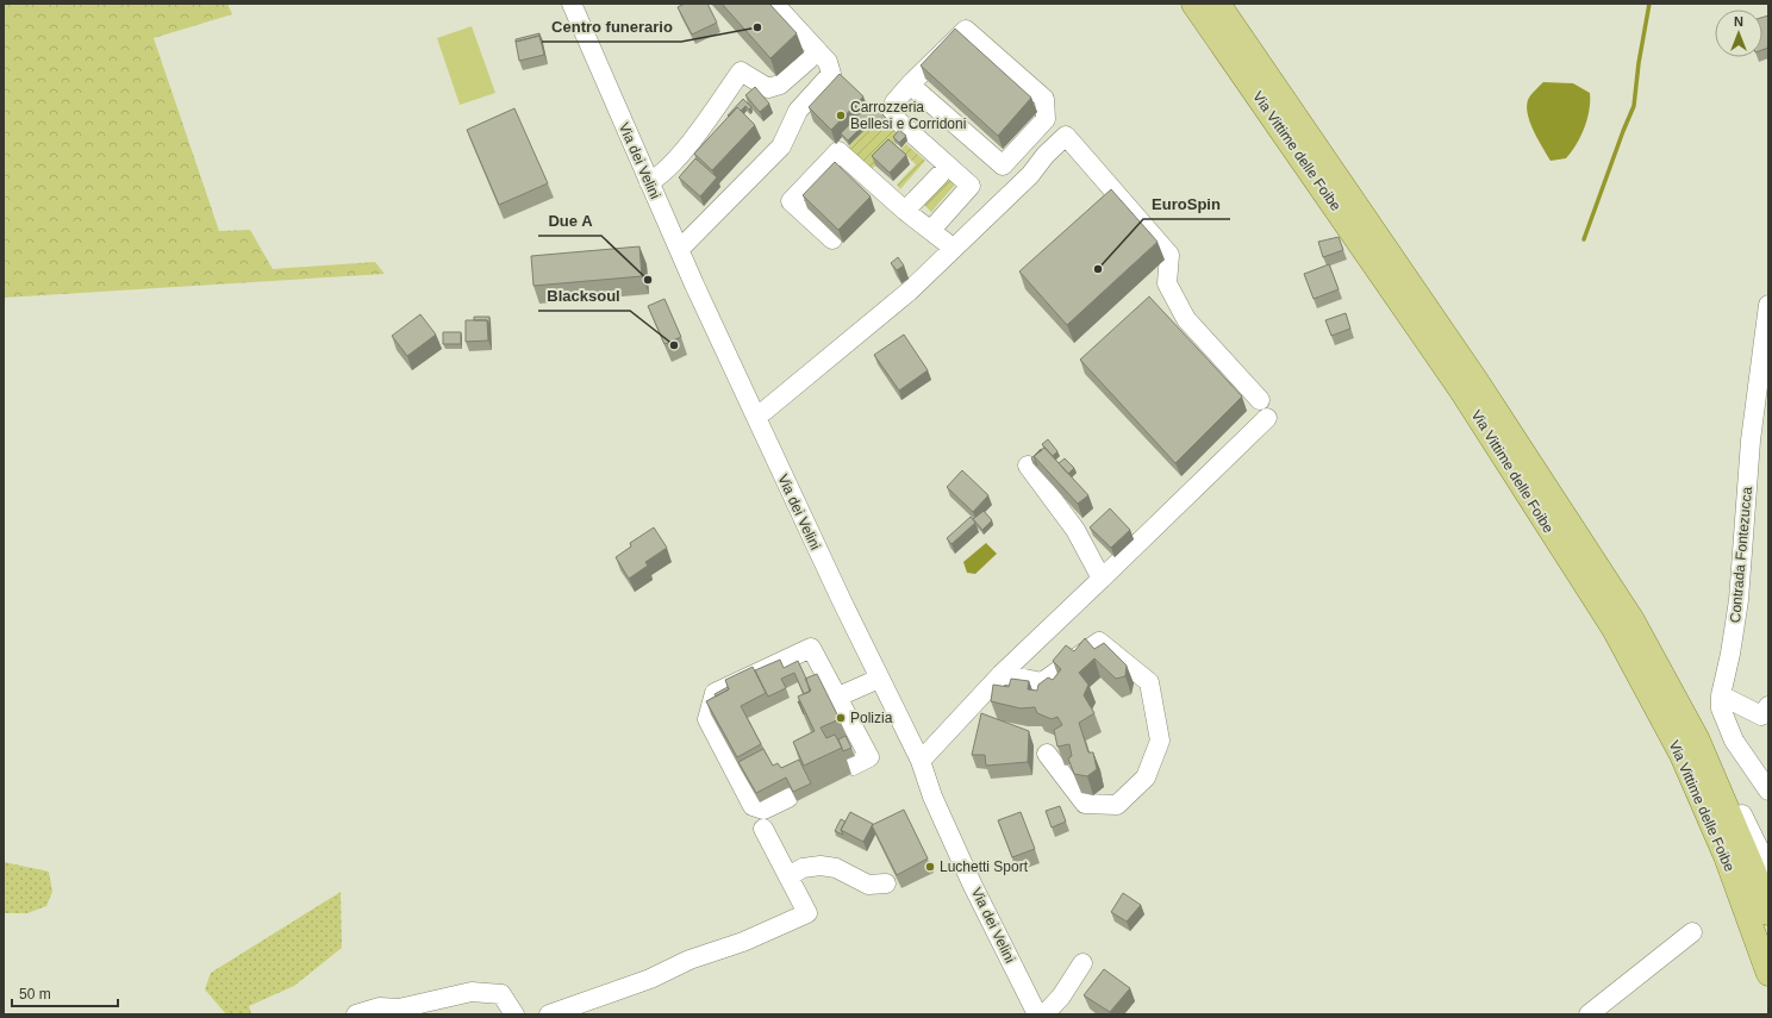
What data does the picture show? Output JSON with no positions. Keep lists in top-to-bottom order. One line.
{"streets":{"main road":["Via Vittime delle Foibe"],"street":["Via dei Velini","Contrada Fontezucca"]},"places":["Centro funerario","Carrozzeria Bellesi e Corridoni","EuroSpin","Due A","Blacksoul","Polizia","Luchetti Sport"],"scale_bar":"50 m","north":"top"}
